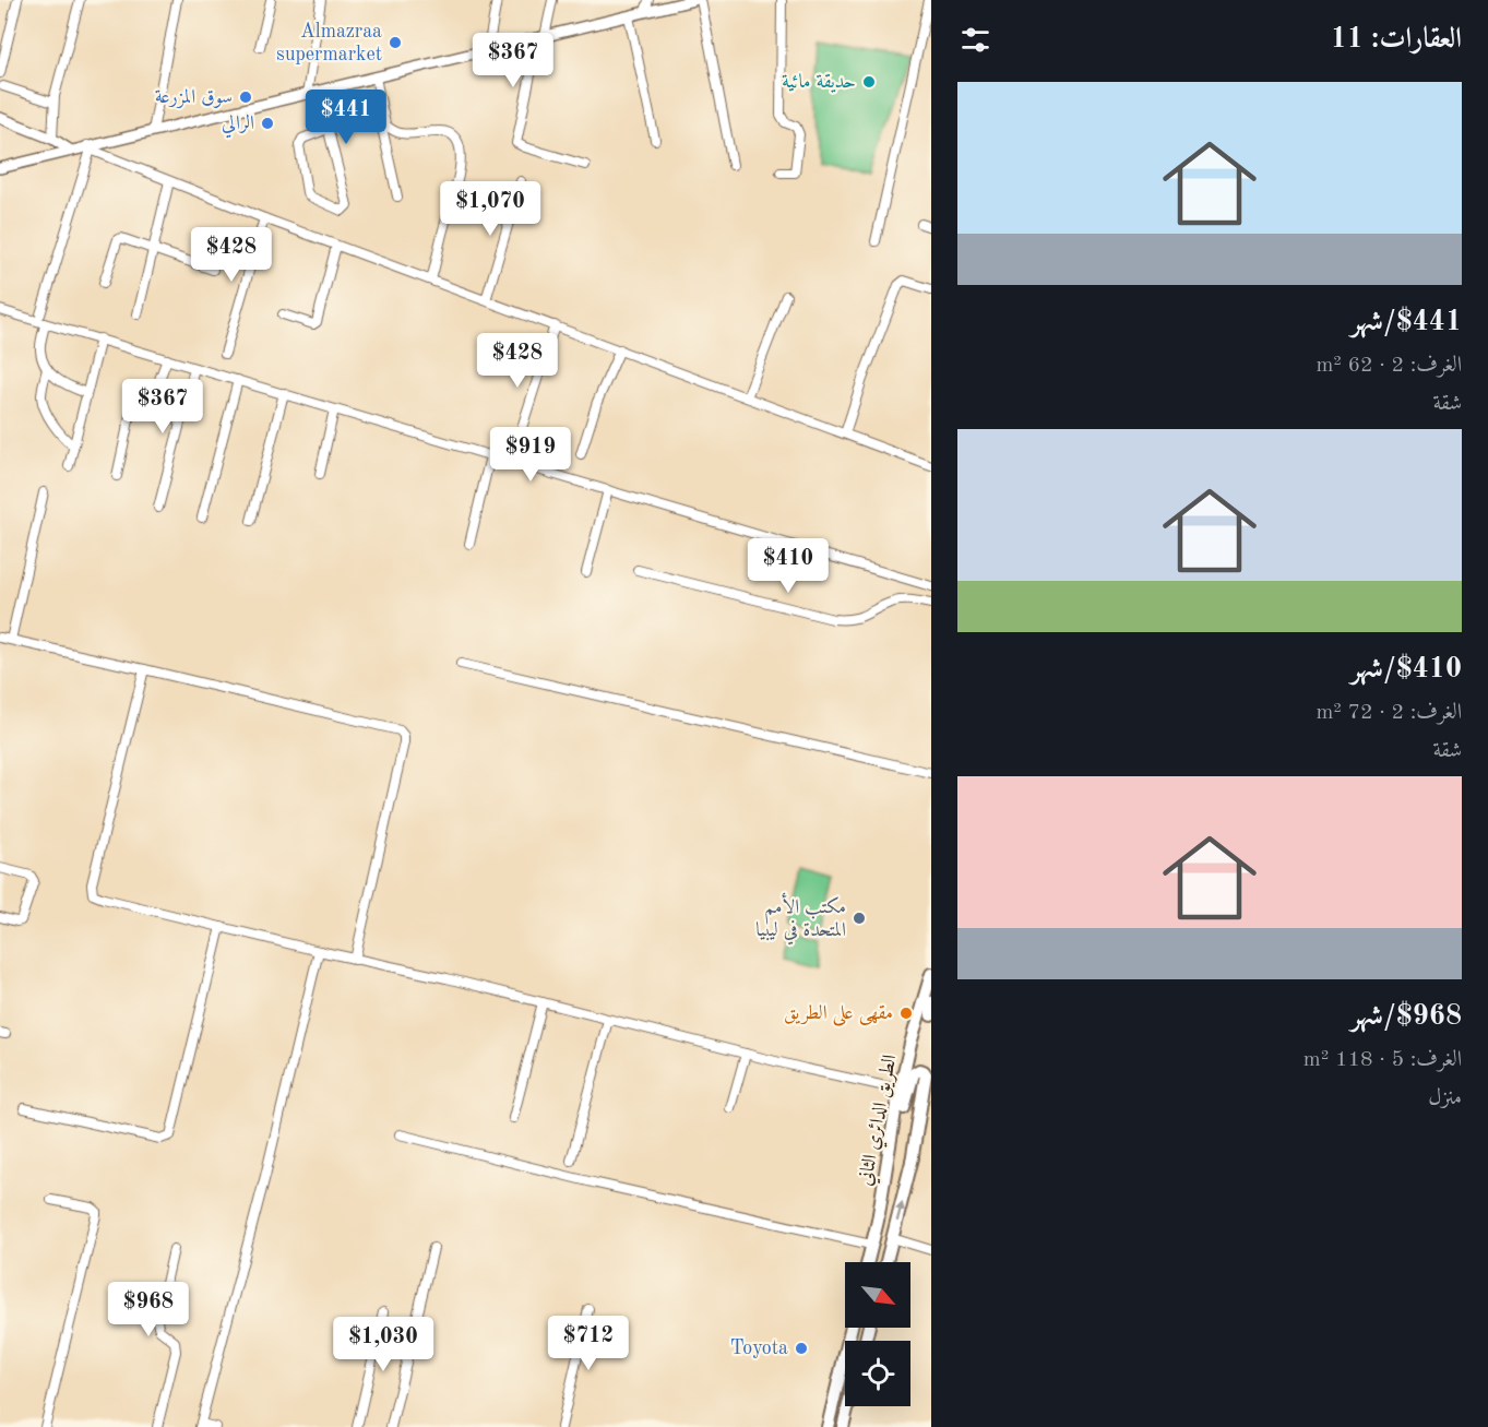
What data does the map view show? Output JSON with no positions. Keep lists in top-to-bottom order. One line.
{"streets":{"highway":["الطريق الدائري الثاني"]},"places":["Almazraa supermarket","حديقة مائية","سوق المزرعة","الرالي","مكتب الأمم المتحدة في ليبيا","مقهى على الطريق","Toyota"],"north":"bottom right","page":{"heading":"العقارات: 11","price":["$367","$441","$1,070","$428","$428","$367","$919","$410","$968","$712","$1,030"],"list":[{"name":"$441/شهر","note":"الغرف: 2 · 62 m² · شقة"},{"name":"$410/شهر","note":"الغرف: 2 · 72 m² · شقة"},{"name":"$968/شهر","note":"الغرف: 5 · 118 m² · منزل"}]}}
